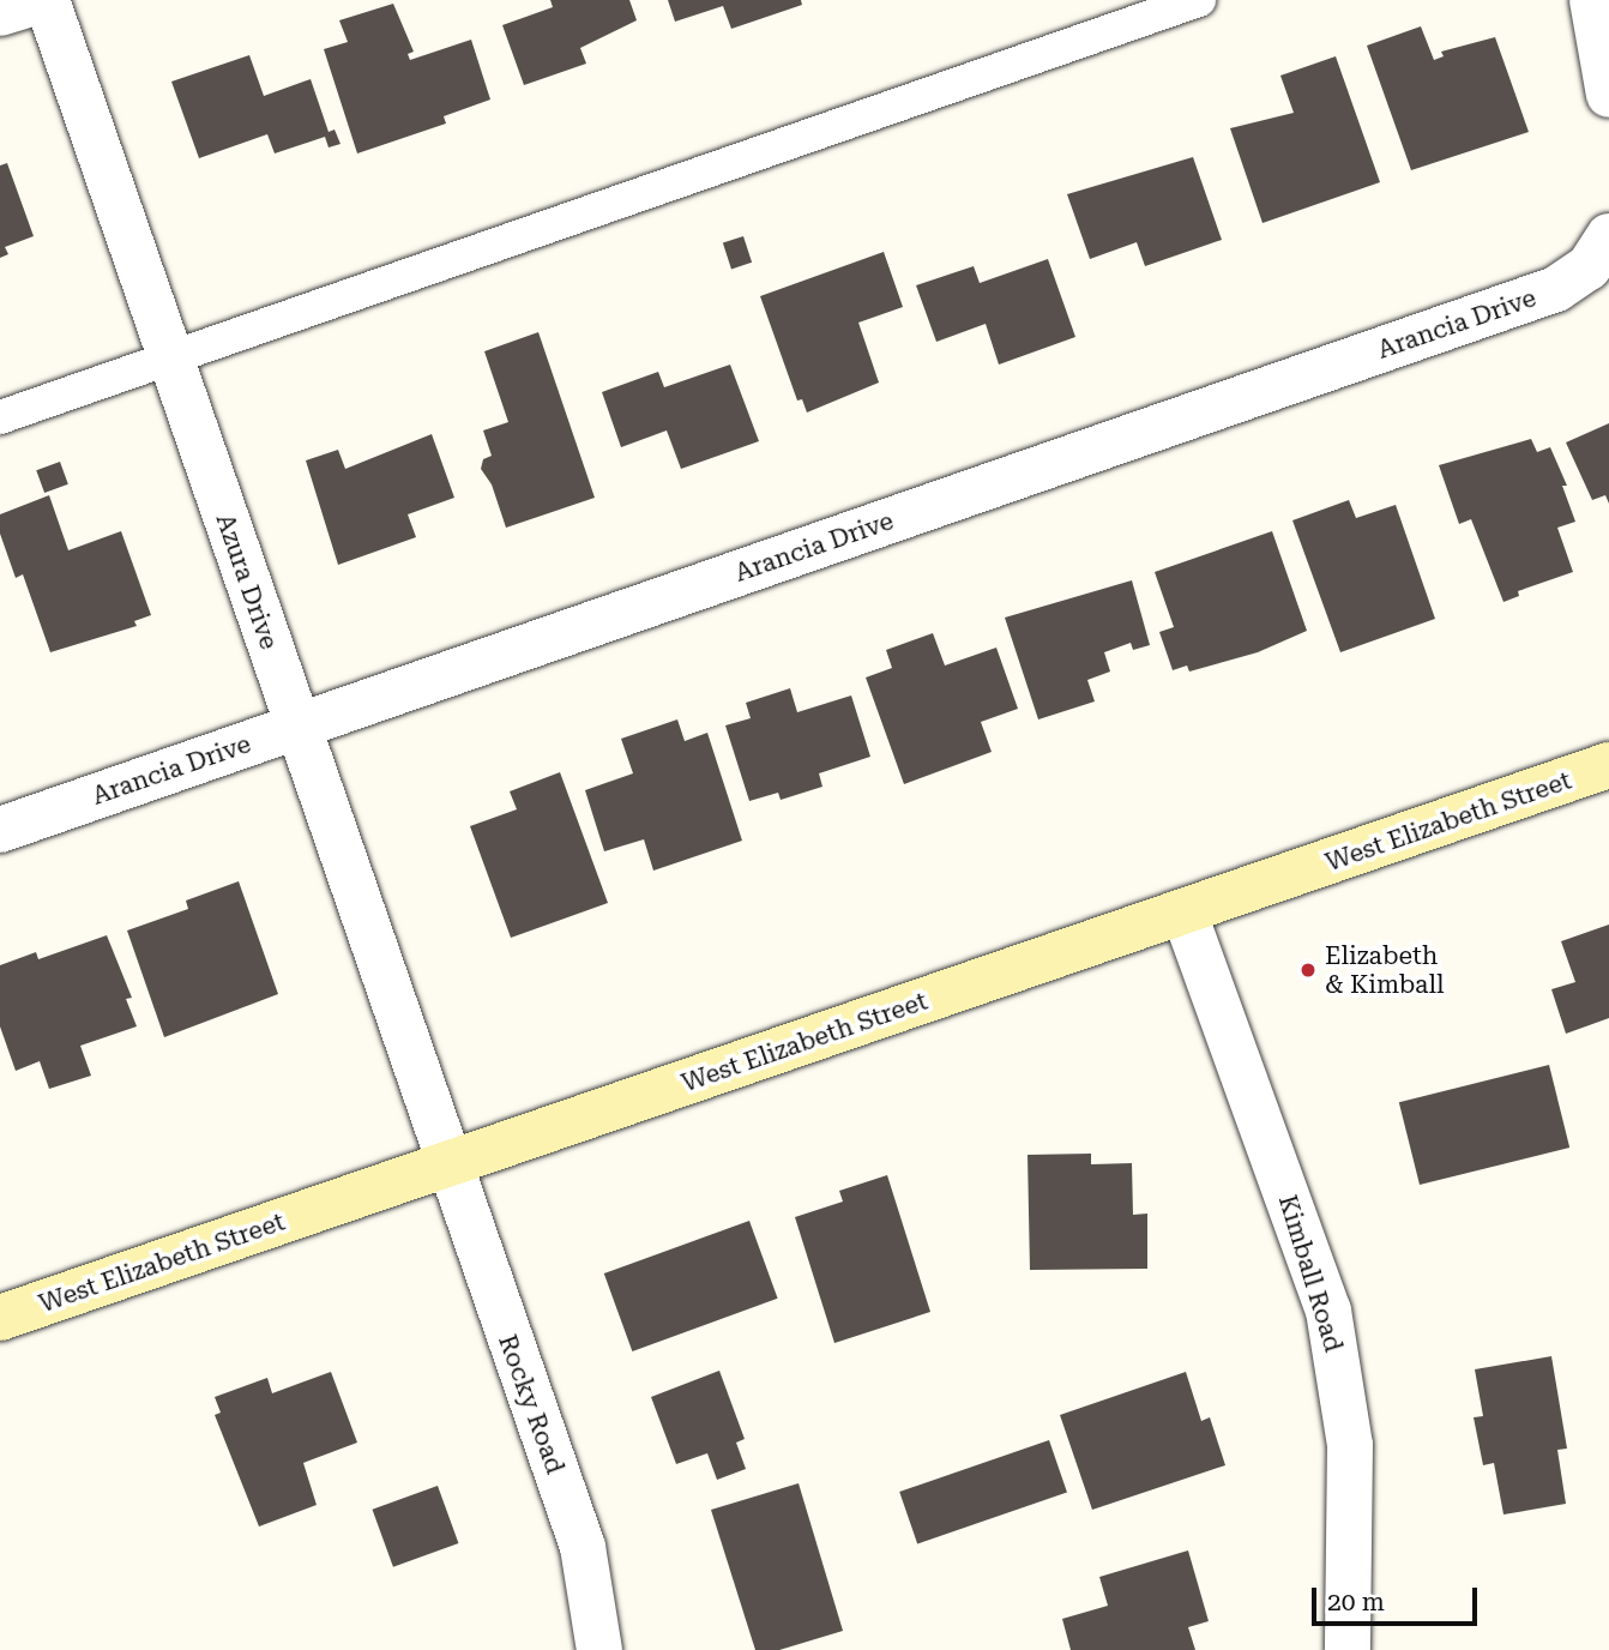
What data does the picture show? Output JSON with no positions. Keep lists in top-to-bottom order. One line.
{"streets":{"main road":["West Elizabeth Street"],"street":["Arancia Drive","Azura Drive","Kimball Road","Rocky Road"]},"crossings":[["Arancia Drive","Azura Drive"],["Azura Drive","West Elizabeth Street"],["Azura Drive","Rocky Road"],["West Elizabeth Street","Kimball Road"],["West Elizabeth Street","Rocky Road"]],"places":["Elizabeth & Kimball"],"scale_bar":"20 m"}
